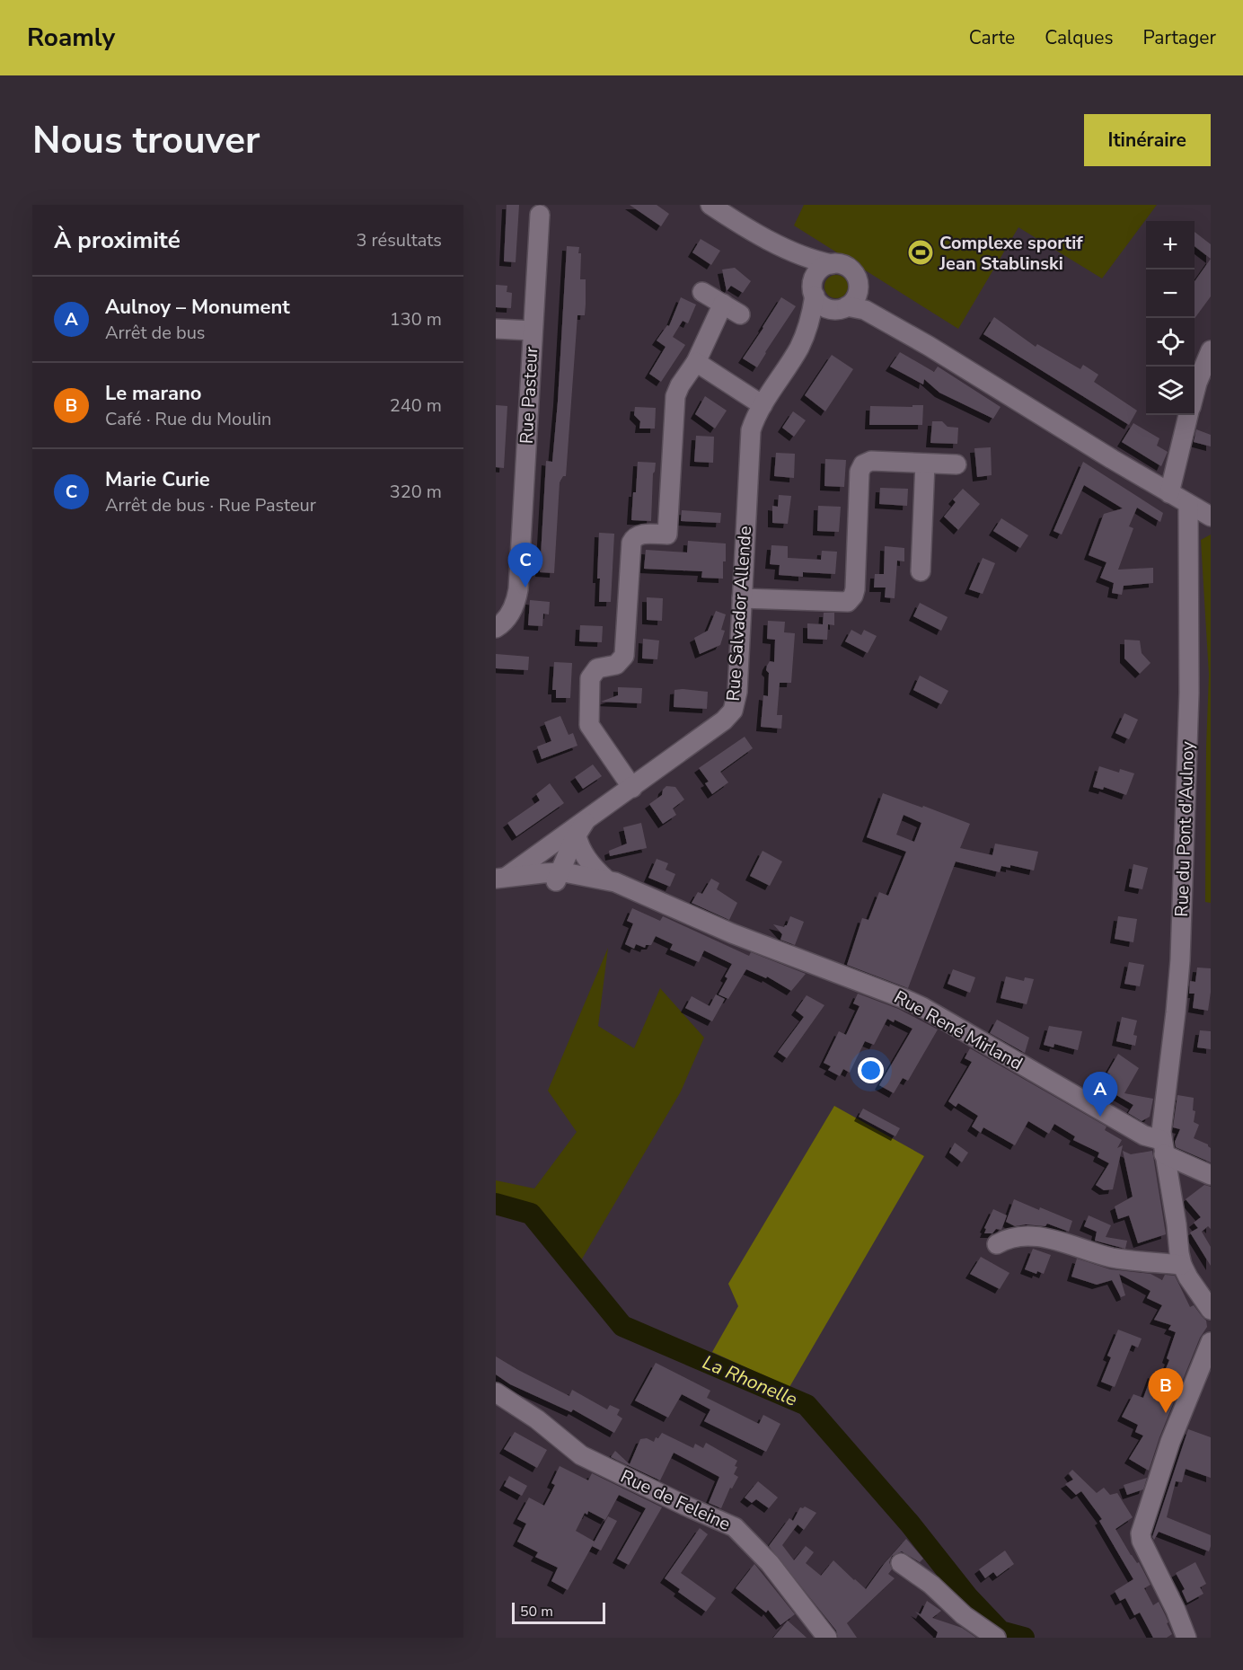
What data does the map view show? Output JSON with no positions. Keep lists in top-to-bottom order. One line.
{"streets":{"street":["Rue Pasteur","Rue Salvador Allende","Rue du Pont d'Aulnoy","Rue René Mirland","Rue de Feleine"]},"crossings":[["Rue Salvador Allende","Rue René Mirland"],["Rue du Pont d'Aulnoy","Rue René Mirland"]],"water":["La Rhonelle"],"places":{"sports":["Complexe sportif Jean Stablinski"]},"scale_bar":"50 m","page":{"header":"Roamly","nav":["Carte","Calques","Partager"],"buttons":"Itinéraire","title":"Nous trouver","heading":["À proximité","3 résultats"],"map_buttons":["+","−"],"list":[{"mark":"A","name":"Aulnoy – Monument","note":"Arrêt de bus","value":"130 m"},{"mark":"B","name":"Le marano","note":"Café · Rue du Moulin","value":"240 m"},{"mark":"C","name":"Marie Curie","note":"Arrêt de bus · Rue Pasteur","value":"320 m"}],"pins":["C","A","B"],"scale":"50 m"}}
